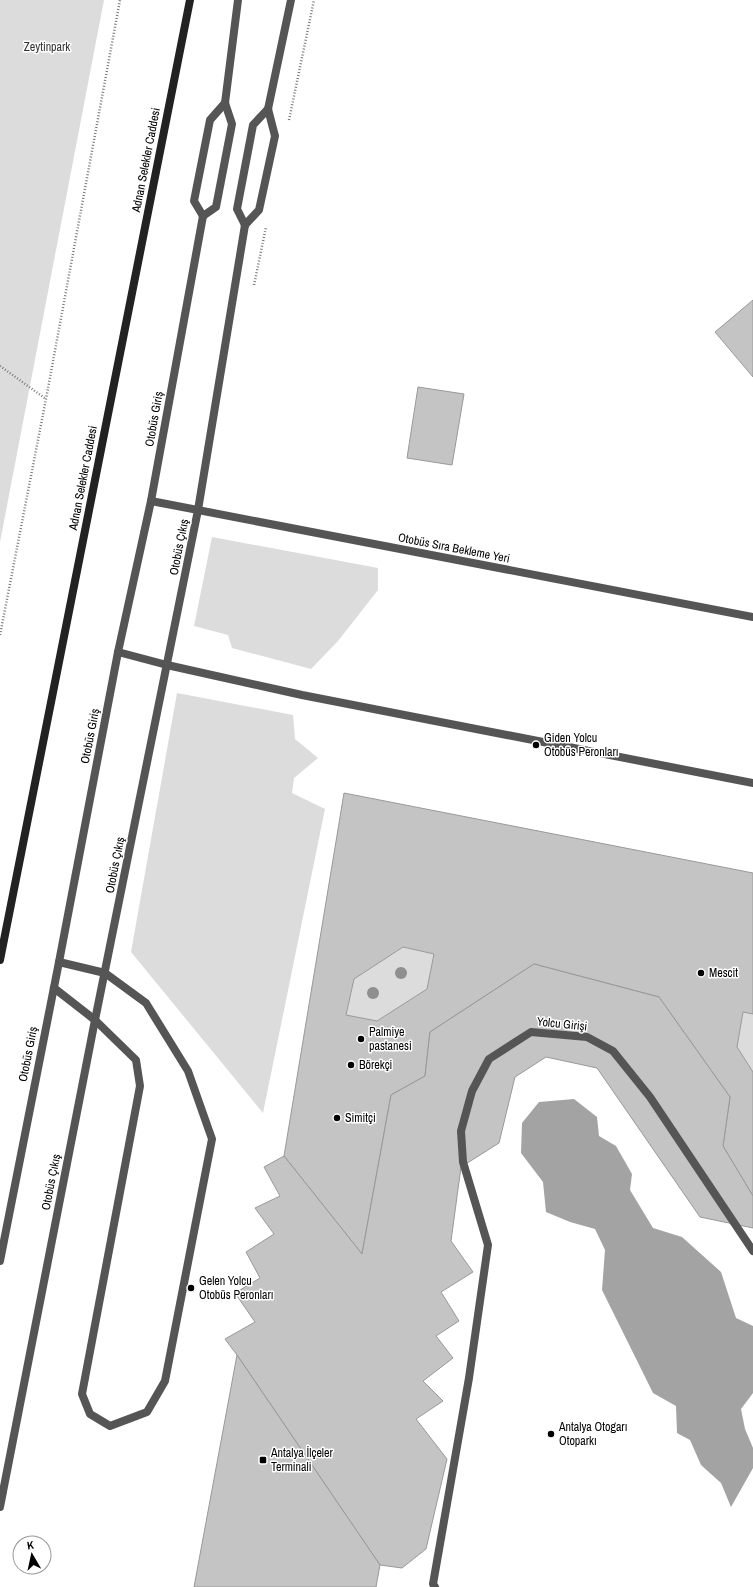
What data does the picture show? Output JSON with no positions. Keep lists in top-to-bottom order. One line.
{"streets":{"main road":["Adnan Selekler Caddesi"],"street":["Otobüs Giriş","Otobüs Çıkış","Otobüs Sıra Bekleme Yeri","Yolcu Girişi"]},"crossings":[["Otobüs Giriş","Otobüs Sıra Bekleme Yeri"],["Otobüs Çıkış","Otobüs Sıra Bekleme Yeri"]],"parks":["Zeytinpark"],"places":{"other":["Giden Yolcu Otobüs Peronları","Mescit","Palmiye pastanesi","Börekçi","Simitçi","Gelen Yolcu Otobüs Peronları","Antalya Otogarı Otoparkı"],"transit":["Antalya İlçeler Terminali"]},"north":"top"}
